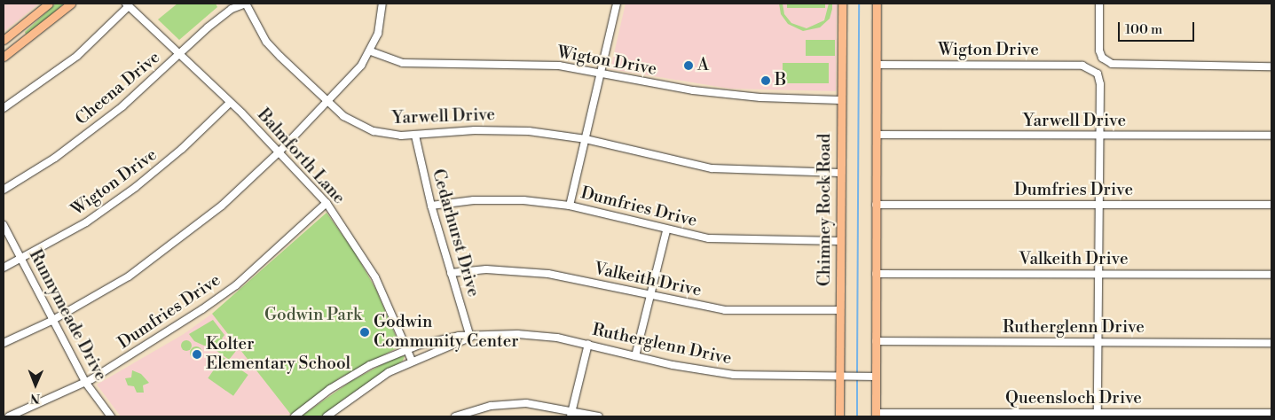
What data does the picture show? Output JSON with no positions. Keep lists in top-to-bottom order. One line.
{"streets":{"main road":["Chimney Rock Road"],"street":["Wigton Drive","Cheena Drive","Yarwell Drive","Balmforth Lane","Dumfries Drive","Cedarhurst Drive","Valkeith Drive","Runnymeade Drive","Rutherglenn Drive","Queensloch Drive"]},"crossings":[["Wigton Drive","Yarwell Drive"],["Wigton Drive","Balmforth Lane"],["Wigton Drive","Chimney Rock Road"],["Wigton Drive","Runnymeade Drive"],["Cheena Drive","Yarwell Drive"],["Cheena Drive","Balmforth Lane"],["Yarwell Drive","Chimney Rock Road"],["Yarwell Drive","Cedarhurst Drive"],["Balmforth Lane","Dumfries Drive"],["Balmforth Lane","Rutherglenn Drive"],["Dumfries Drive","Chimney Rock Road"],["Dumfries Drive","Cedarhurst Drive"],["Dumfries Drive","Runnymeade Drive"],["Chimney Rock Road","Valkeith Drive"],["Chimney Rock Road","Rutherglenn Drive"],["Cedarhurst Drive","Valkeith Drive"],["Cedarhurst Drive","Rutherglenn Drive"]],"parks":["Godwin Park"],"places":["A","B","Godwin Community Center","Kolter Elementary School"],"scale_bar":"100 m","north":"bottom"}
